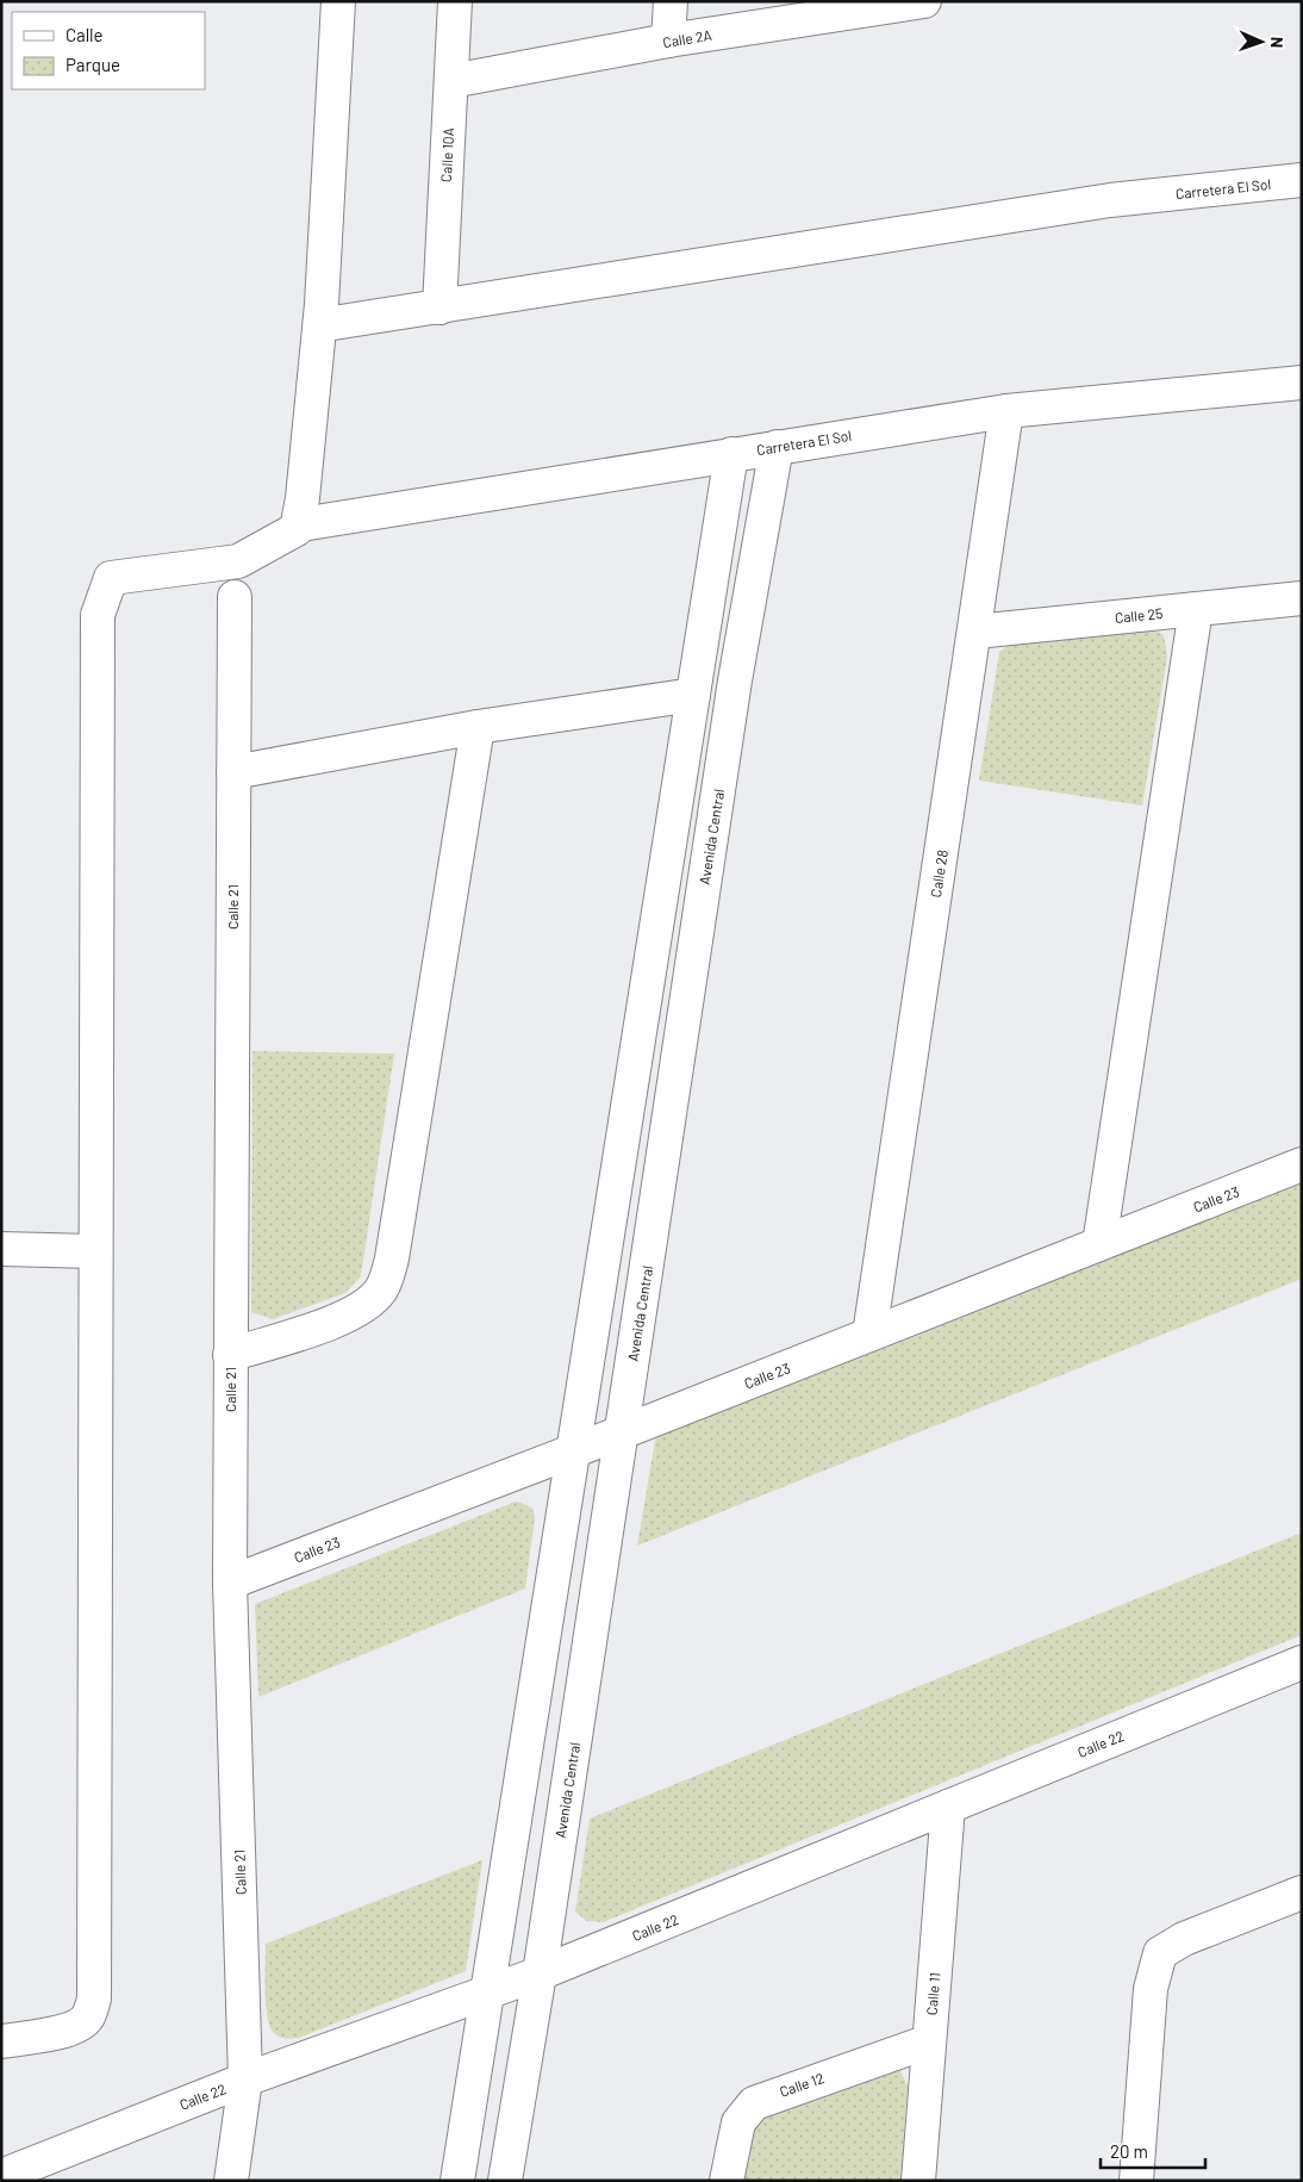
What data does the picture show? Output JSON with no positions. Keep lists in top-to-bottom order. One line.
{"streets":{"street":["Calle 2A","Calle 10A","Carretera El Sol","Calle 25","Avenida Central","Calle 28","Calle 21","Calle 23","Calle 22","Calle 11","Calle 12"]},"crossings":[["Calle 2A","Calle 10A"],["Calle 10A","Carretera El Sol"],["Carretera El Sol","Avenida Central"],["Carretera El Sol","Calle 28"],["Calle 25","Calle 28"],["Avenida Central","Calle 23"],["Avenida Central","Calle 22"],["Calle 28","Calle 23"],["Calle 21","Calle 23"],["Calle 21","Calle 22"],["Calle 22","Calle 11"],["Calle 11","Calle 12"]],"legend":["Calle","Parque"],"scale_bar":"20 m","north":"right"}
